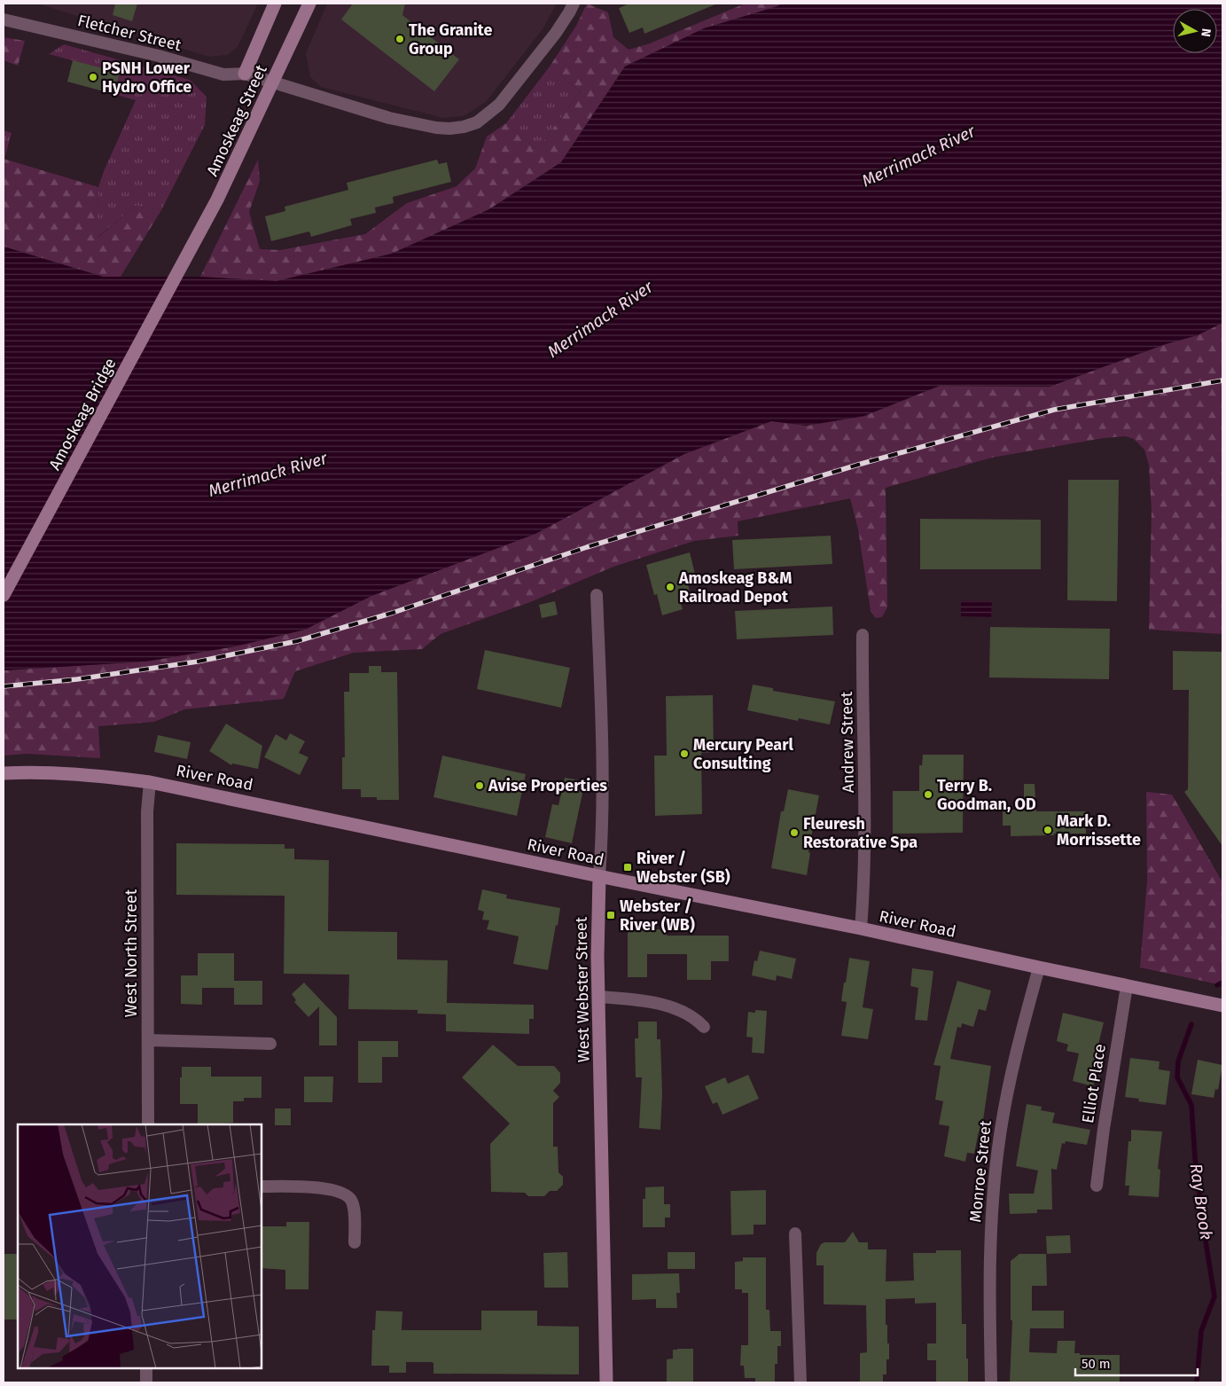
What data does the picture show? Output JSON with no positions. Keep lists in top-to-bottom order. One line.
{"streets":{"street":["Fletcher Street","Amoskeag Street","Amoskeag Bridge","Andrew Street","River Road","West North Street","West Webster Street","Elliot Place","Monroe Street"]},"crossings":[["Fletcher Street","Amoskeag Street"],["Amoskeag Street","Amoskeag Bridge"],["Andrew Street","River Road"],["River Road","West North Street"],["River Road","West Webster Street"],["River Road","Elliot Place"],["River Road","Monroe Street"]],"water":["Merrimack River","Ray Brook"],"places":{"other":["The Granite Group","PSNH Lower Hydro Office","Amoskeag B&M Railroad Depot","Mercury Pearl Consulting","Avise Properties","Terry B. Goodman, OD","Mark D. Morrissette","Fleuresh Restorative Spa"],"transit":["River / Webster (SB)","Webster / River (WB)"]},"scale_bar":"50 m","north":"right"}
